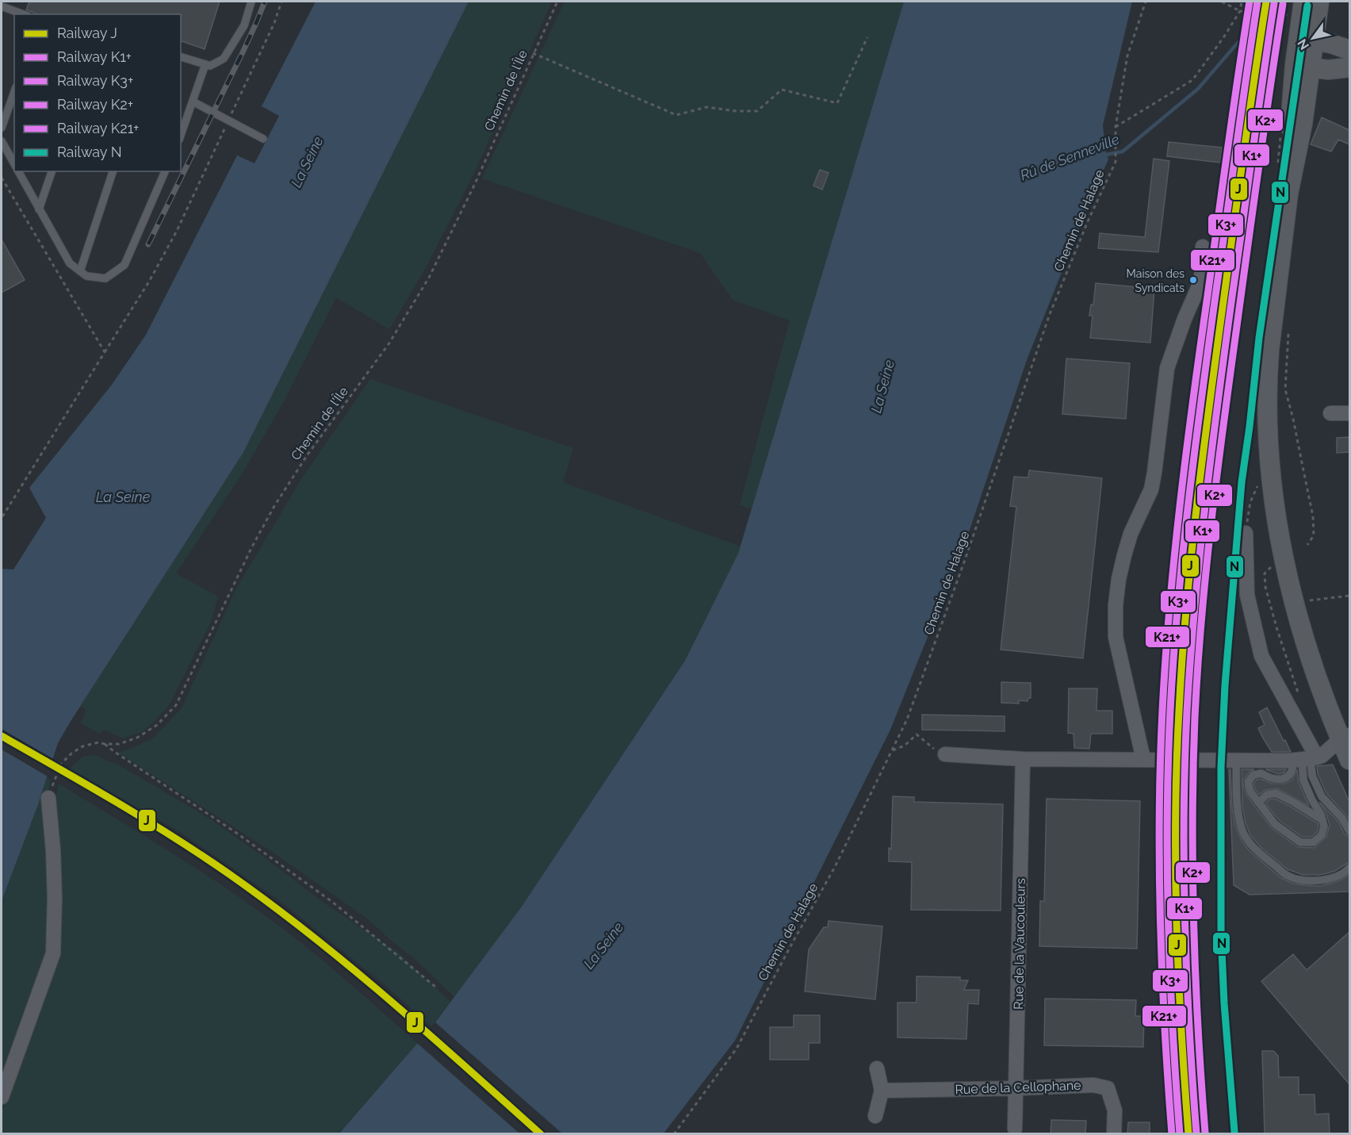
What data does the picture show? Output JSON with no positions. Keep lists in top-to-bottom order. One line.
{"streets":{"street":["Rue de la Vaucouleurs","Rue de la Cellophane"],"path":["Chemin de l'Île","Chemin de Halage"]},"crossings":[["Rue de la Vaucouleurs","Rue de la Cellophane"]],"water":["Rû de Senneville","La Seine"],"places":["Maison des Syndicats"],"lines":["rail line J","rail line K3+","rail line K21+","rail line K1+","rail line K2+","rail line N"],"legend":["Railway J","Railway K1+","Railway K3+","Railway K2+","Railway K21+","Railway N"],"north":"bottom left"}
